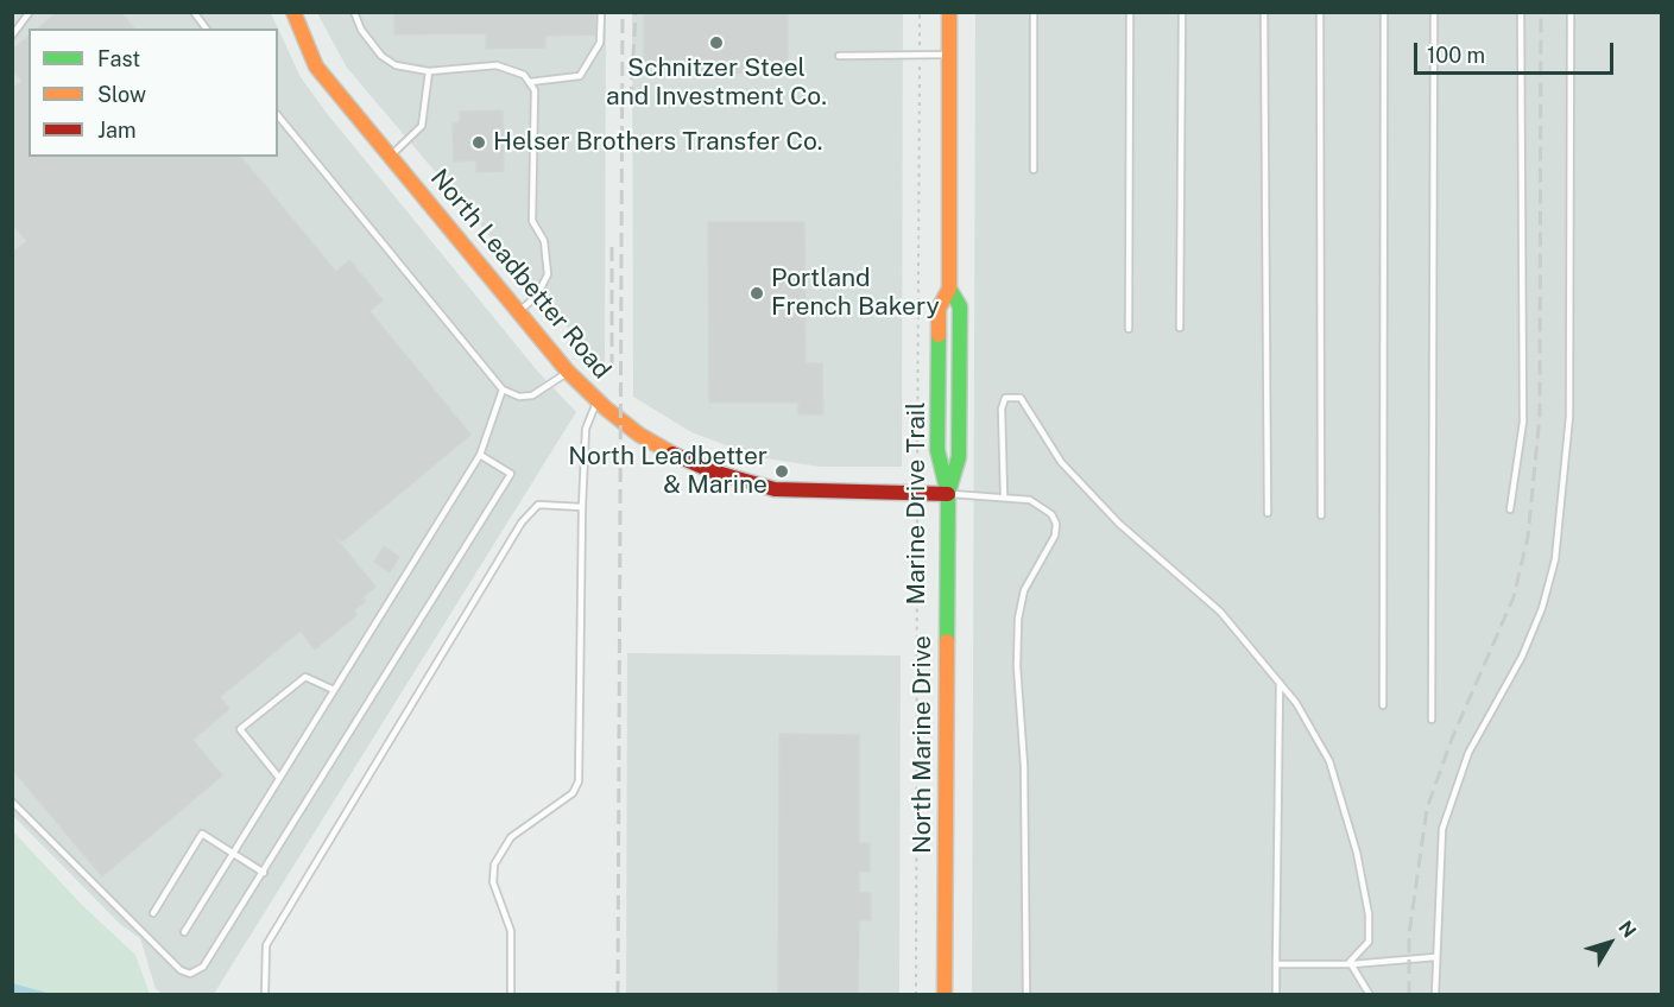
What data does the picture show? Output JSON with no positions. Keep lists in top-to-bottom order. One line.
{"streets":{"main road":["North Leadbetter Road","North Marine Drive"],"path":["Marine Drive Trail"]},"crossings":[["North Leadbetter Road","Marine Drive Trail"],["North Leadbetter Road","North Marine Drive"]],"places":["Schnitzer Steel and Investment Co.","Helser Brothers Transfer Co.","Portland French Bakery","North Leadbetter & Marine"],"legend":["Fast","Slow","Jam"],"scale_bar":"100 m","north":"top right"}
